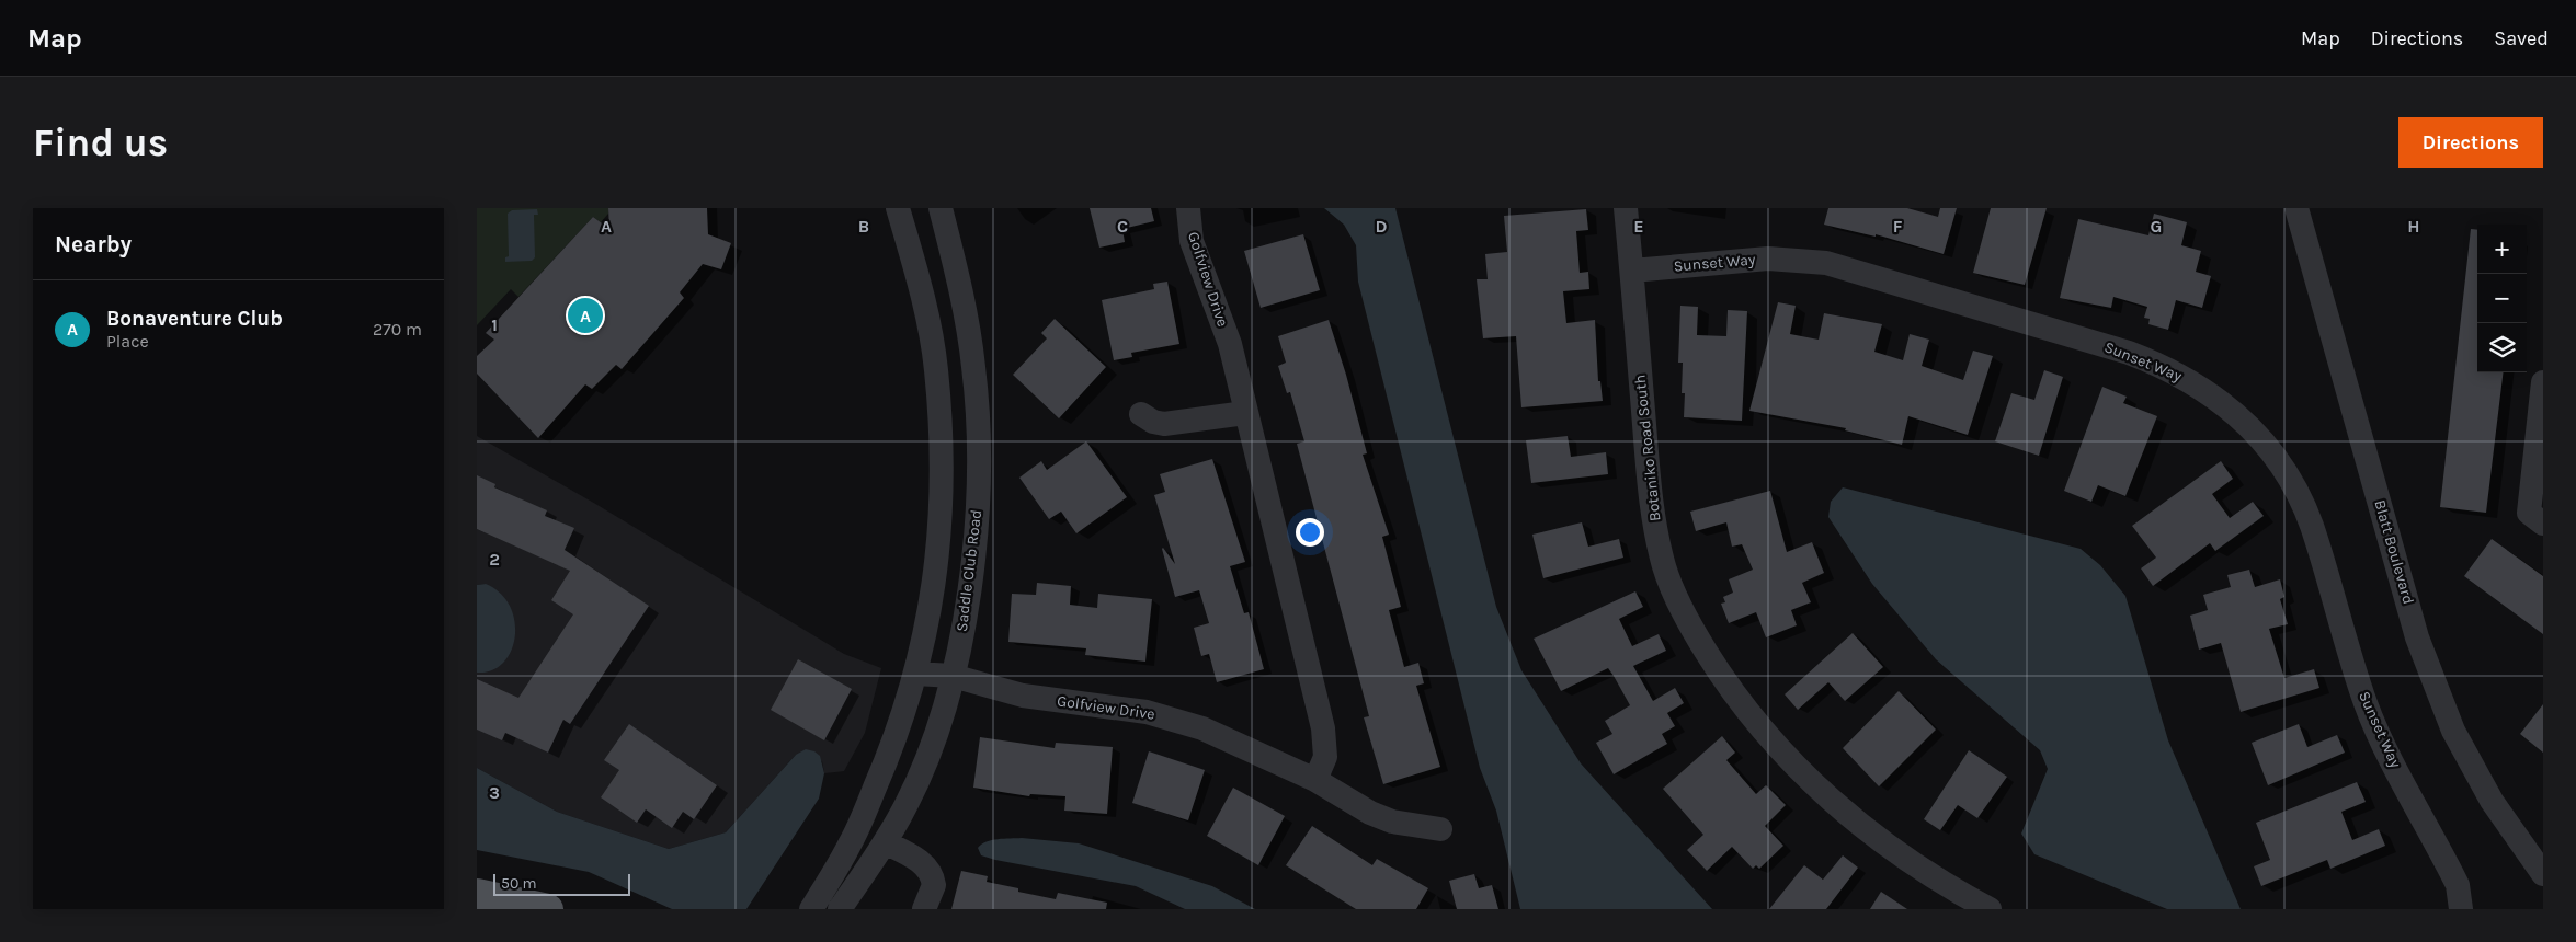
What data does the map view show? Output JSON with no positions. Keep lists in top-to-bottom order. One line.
{"streets":{"street":["Sunset Way","Golfview Drive","Botaniko Road South","Blatt Boulevard","Saddle Club Road"]},"crossings":[["Sunset Way","Botaniko Road South"],["Golfview Drive","Saddle Club Road"]],"scale_bar":"50 m","page":{"header":"Map","nav":["Map","Directions","Saved"],"buttons":"Directions","title":"Find us","heading":"Nearby","map_buttons":["+","−"],"list":[{"mark":"A","name":"Bonaventure Club","note":"Place","value":"270 m"}],"pins":"A","scale":"50 m"},"grid":{"columns":["A","B","C","D","E","F","G","H"],"rows":["1","2","3"]}}
